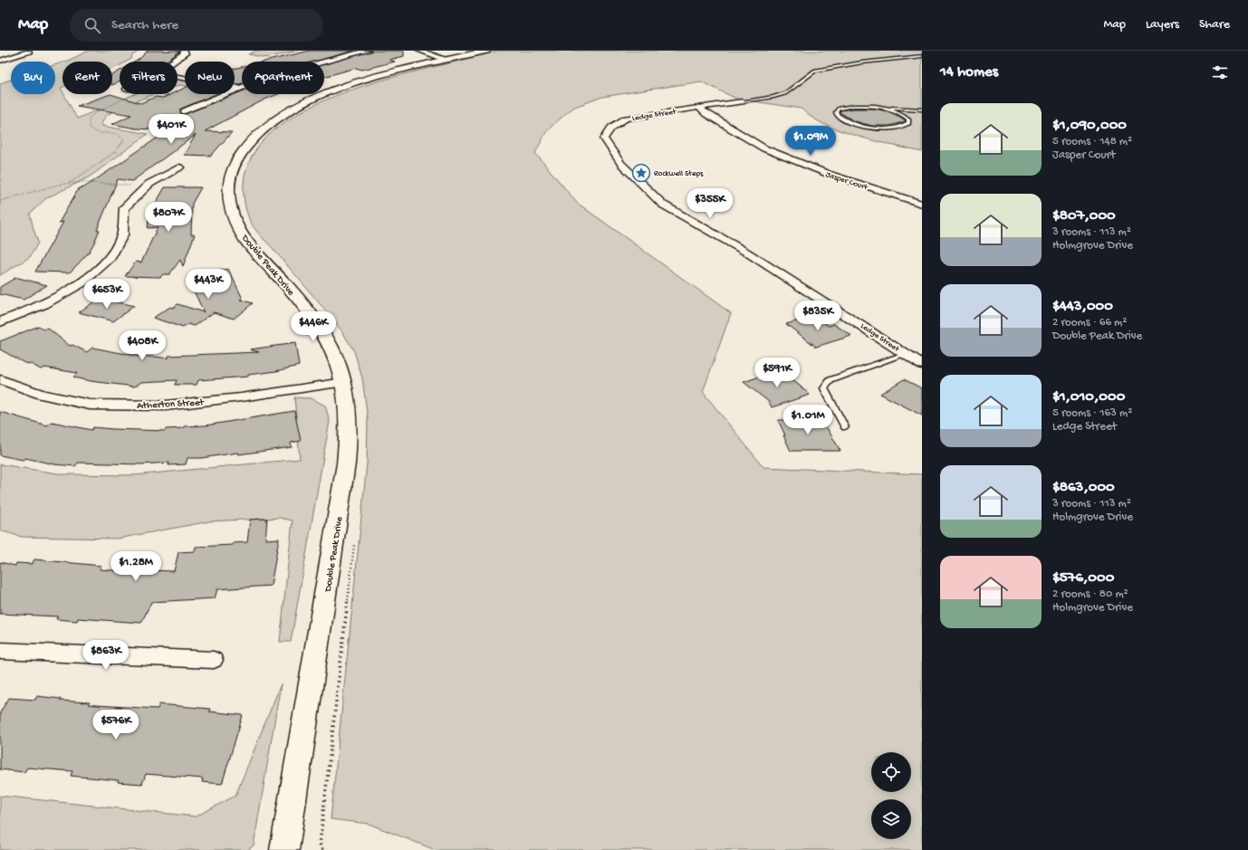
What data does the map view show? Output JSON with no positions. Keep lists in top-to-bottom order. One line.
{"streets":{"street":["Ledge Street","Jasper Court","Double Peak Drive","Atherton Street"]},"crossings":[["Ledge Street","Jasper Court"],["Double Peak Drive","Atherton Street"]],"places":{"place":["Rockwell Steps"]},"page":{"header":"Map","search":"Search here","nav":["Map","Layers","Share"],"heading":"14 homes","chip":["Buy","Rent","Filters","New","Apartment"],"list":[{"name":"$1,090,000","note":"5 rooms · 148 m² · Jasper Court"},{"name":"$807,000","note":"3 rooms · 113 m² · Holmgrove Drive"},{"name":"$443,000","note":"2 rooms · 66 m² · Double Peak Drive"},{"name":"$1,010,000","note":"5 rooms · 163 m² · Ledge Street"},{"name":"$863,000","note":"3 rooms · 113 m² · Holmgrove Drive"},{"name":"$576,000","note":"2 rooms · 80 m² · Holmgrove Drive"}],"price":["$401K","$1.09M","$355K","$807K","$443K","$653K","$835K","$446K","$408K","$591K","$1.01M","$1.28M","$863K","$576K"]}}
